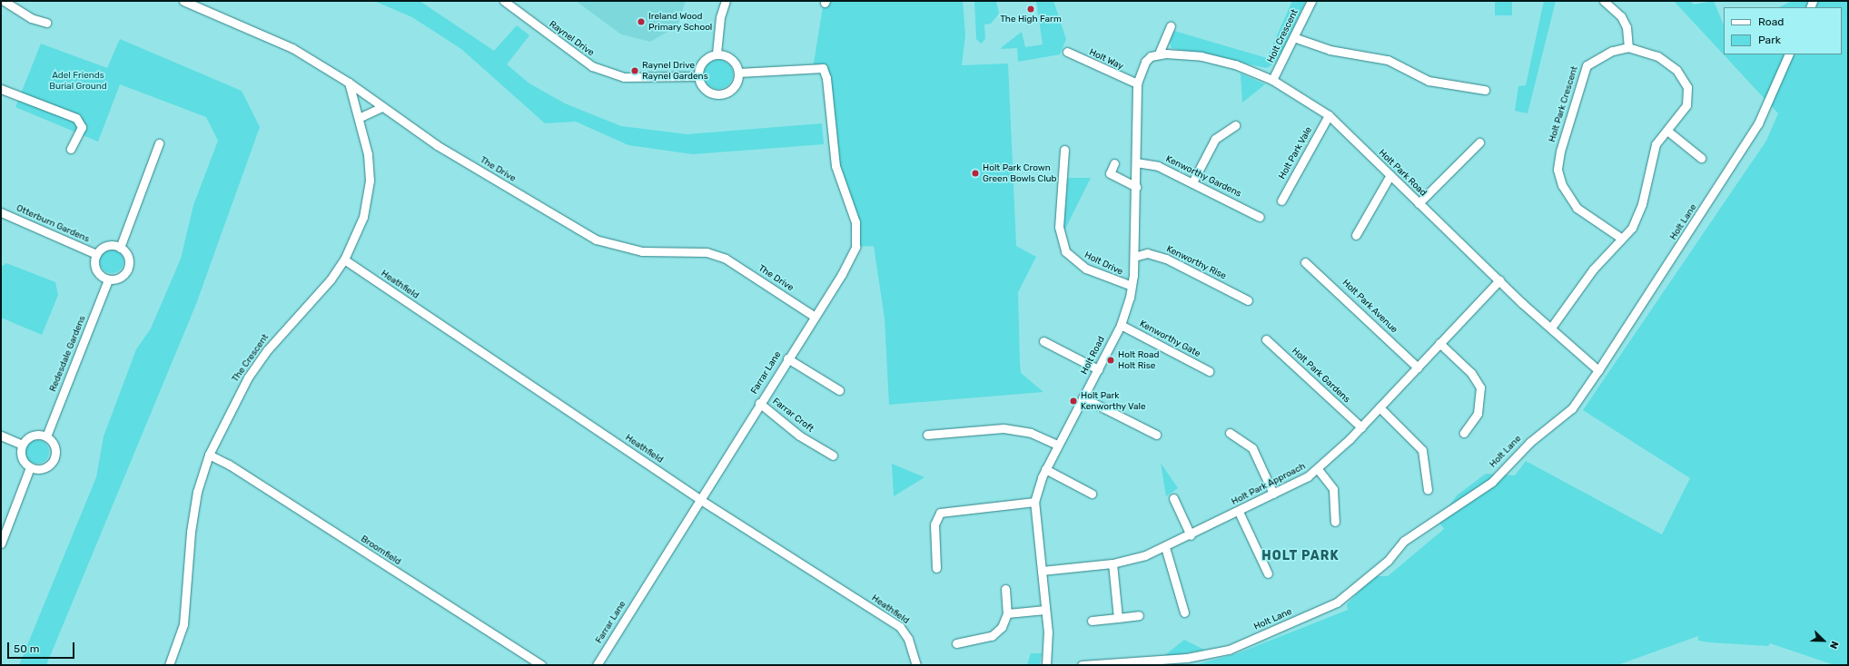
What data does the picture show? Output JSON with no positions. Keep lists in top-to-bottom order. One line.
{"streets":{"street":["Holt Crescent","Raynel Drive","Holt Way","Holt Park Crescent","Holt Park Vale","The Drive","Holt Park Road","Kenworthy Gardens","Holt Lane","Otterburn Gardens","Kenworthy Rise","Holt Drive","Heathfield","Holt Park Avenue","Kenworthy Gate","Redesdale Gardens","Holt Road","The Crescent","Farrar Lane","Holt Park Gardens","Farrar Croft","Holt Park Approach","Broomfield"]},"crossings":[["Holt Crescent","Holt Park Road"],["Raynel Drive","Farrar Lane"],["Holt Way","Holt Road"],["Holt Park Vale","Holt Park Road"],["The Drive","The Crescent"],["The Drive","Farrar Lane"],["Holt Park Road","Holt Lane"],["Holt Park Road","Holt Road"],["Holt Park Road","Holt Park Approach"],["Kenworthy Gardens","Holt Road"],["Otterburn Gardens","Redesdale Gardens"],["Kenworthy Rise","Holt Road"],["Holt Drive","Holt Road"],["Heathfield","The Crescent"],["Heathfield","Farrar Lane"],["Holt Park Avenue","Holt Park Approach"],["Kenworthy Gate","Holt Road"],["Holt Road","Holt Park Approach"],["The Crescent","Broomfield"],["Farrar Lane","Farrar Croft"],["Holt Park Gardens","Holt Park Approach"]],"districts":["HOLT PARK"],"parks":["Adel Friends Burial Ground"],"places":["The High Farm","Ireland Wood Primary School","Raynel Drive Raynel Gardens","Holt Park Crown Green Bowls Club","Holt Road Holt Rise","Holt Park Kenworthy Vale"],"legend":["Road","Park"],"scale_bar":"50 m","north":"bottom right"}
